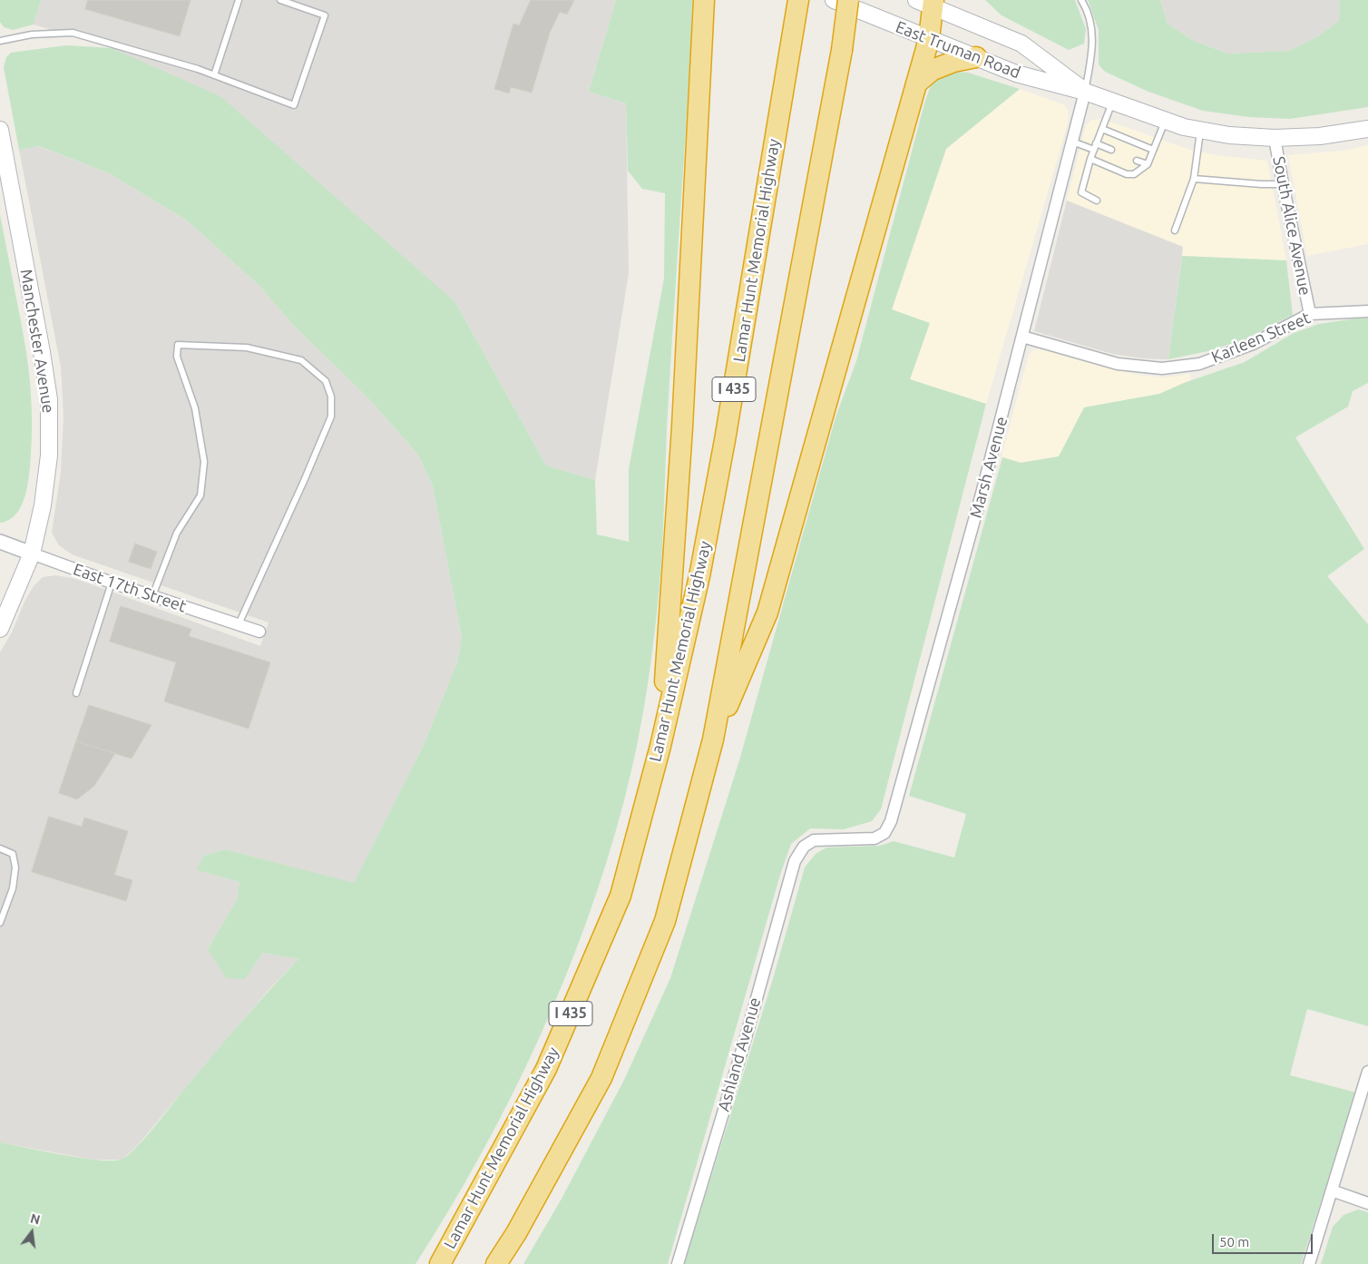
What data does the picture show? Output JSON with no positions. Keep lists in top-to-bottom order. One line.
{"streets":{"highway":["Lamar Hunt Memorial Highway","I 435"],"main road":["East Truman Road","Manchester Avenue"],"street":["South Alice Avenue","Karleen Street","Marsh Avenue","East 17th Street","Ashland Avenue"]},"crossings":[["East Truman Road","South Alice Avenue"],["East Truman Road","Marsh Avenue"],["South Alice Avenue","Karleen Street"],["Karleen Street","Marsh Avenue"],["Manchester Avenue","East 17th Street"],["Marsh Avenue","Ashland Avenue"]],"scale_bar":"50 m","north":"top"}
